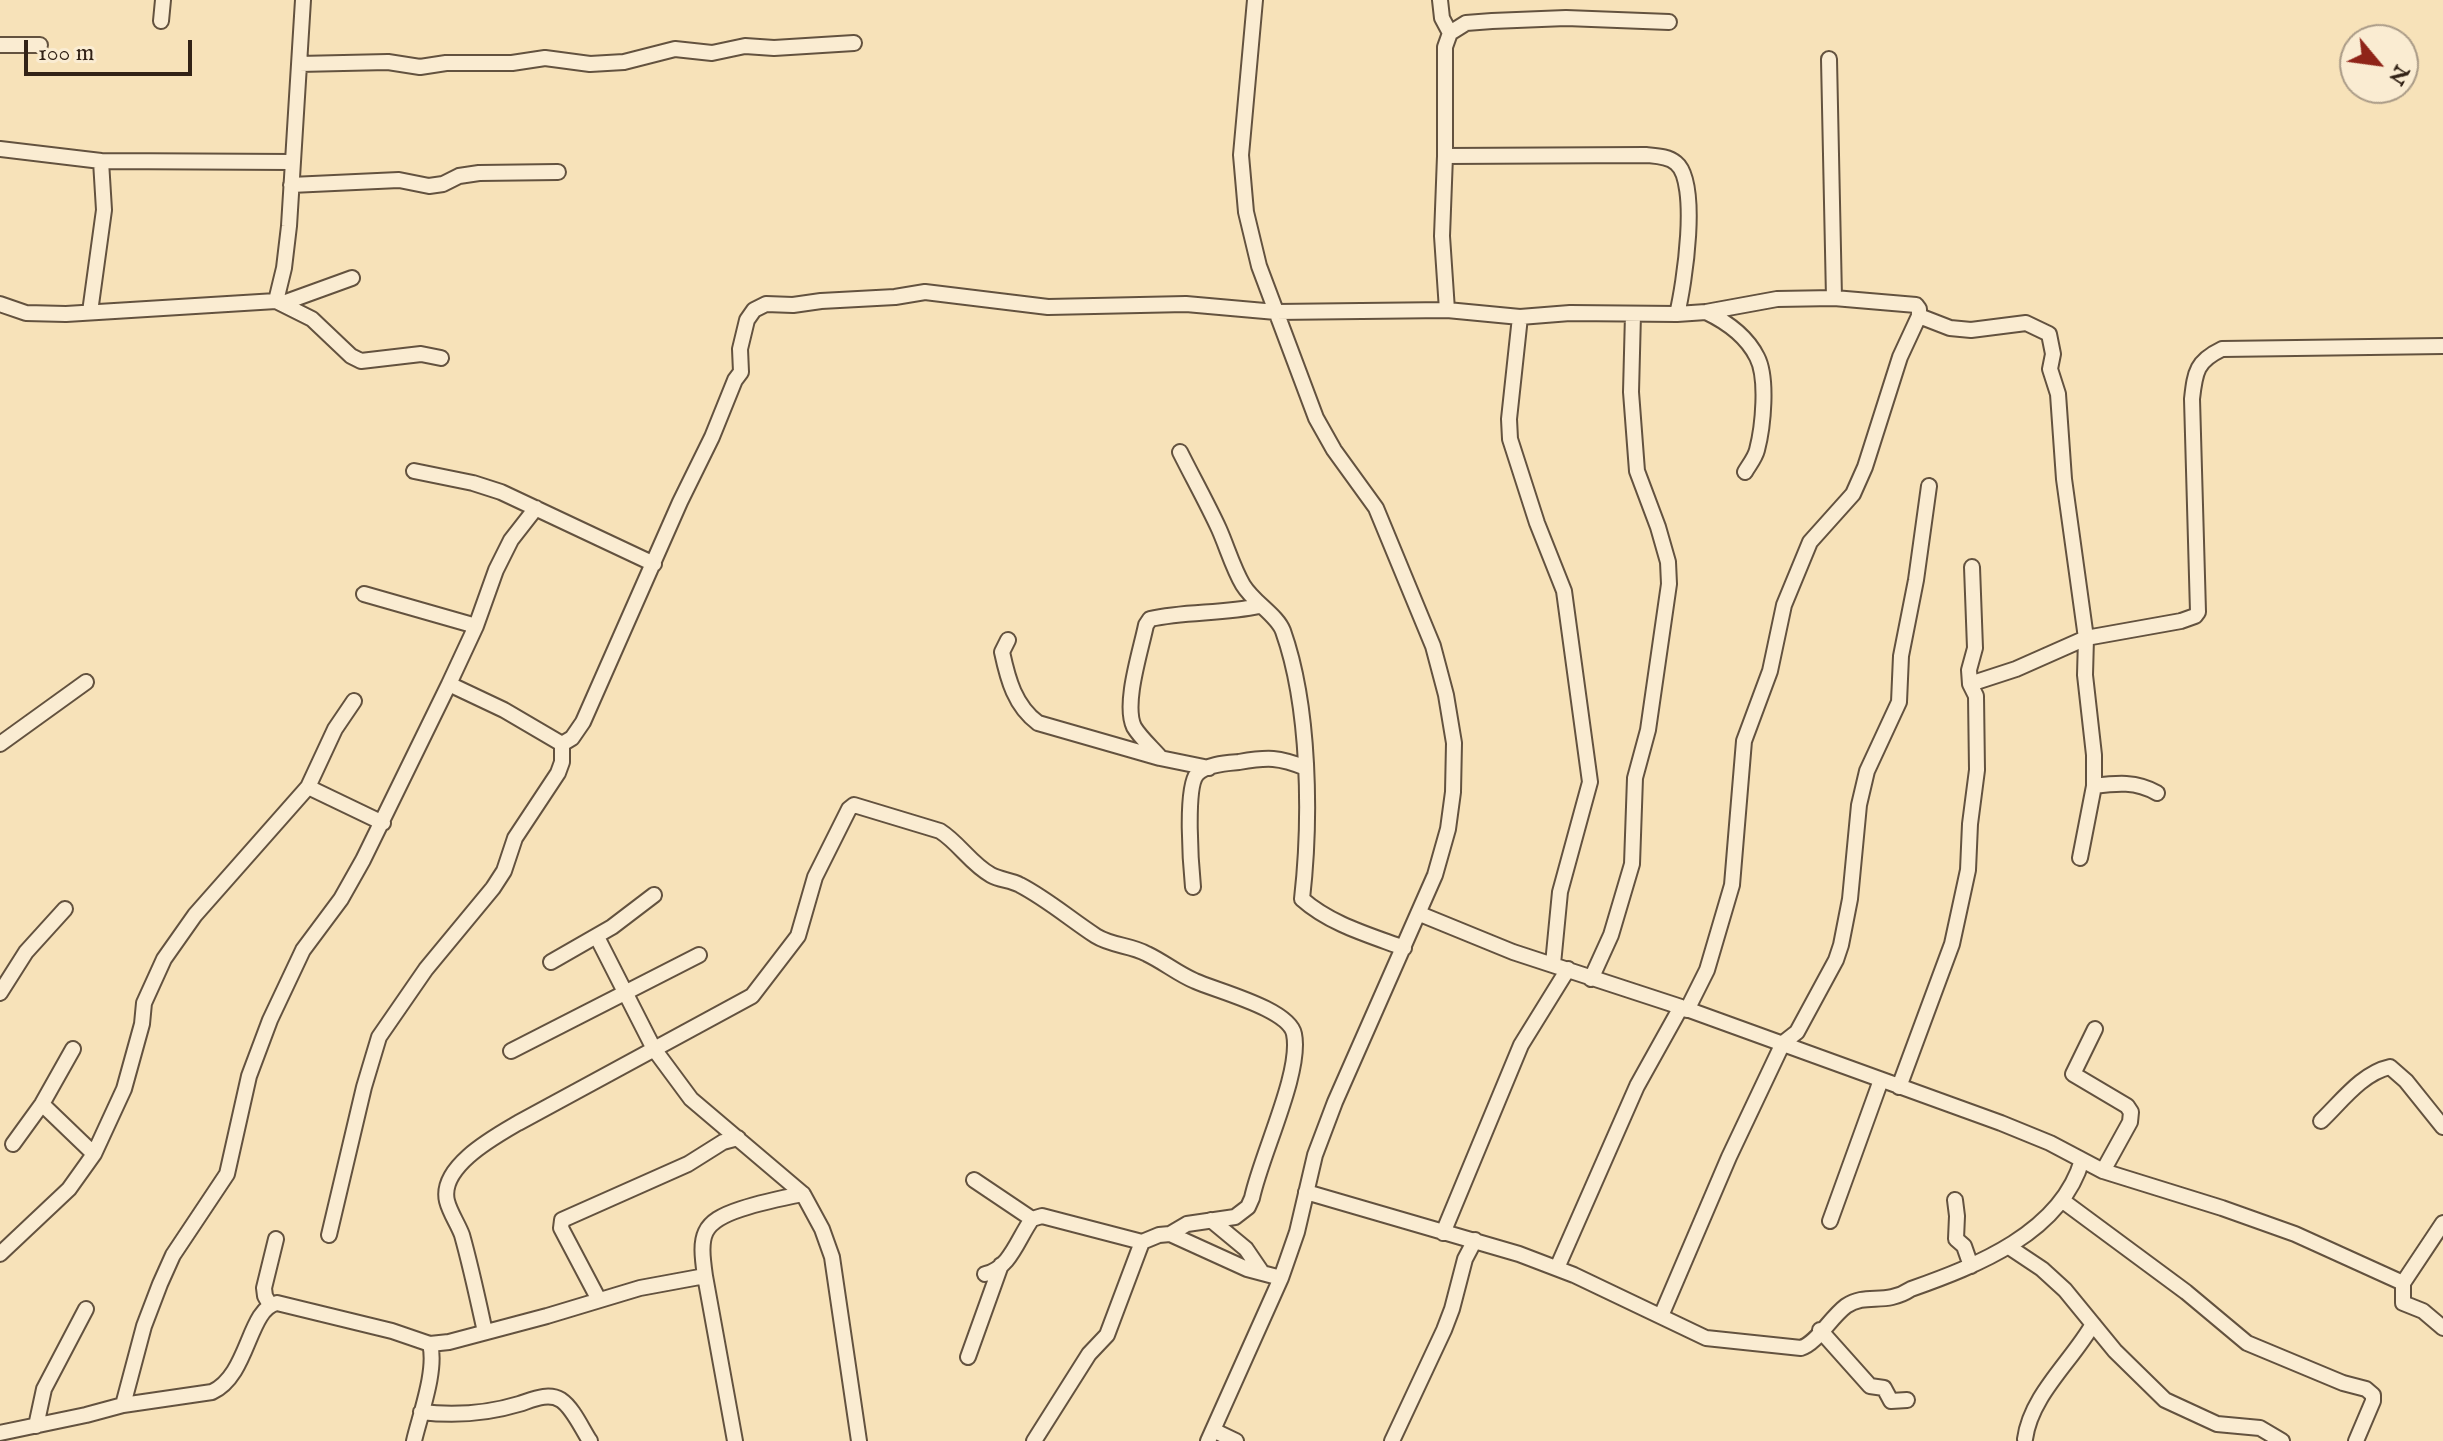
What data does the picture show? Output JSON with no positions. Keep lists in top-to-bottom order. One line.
{"scale_bar":"100 m","north":"bottom right"}
